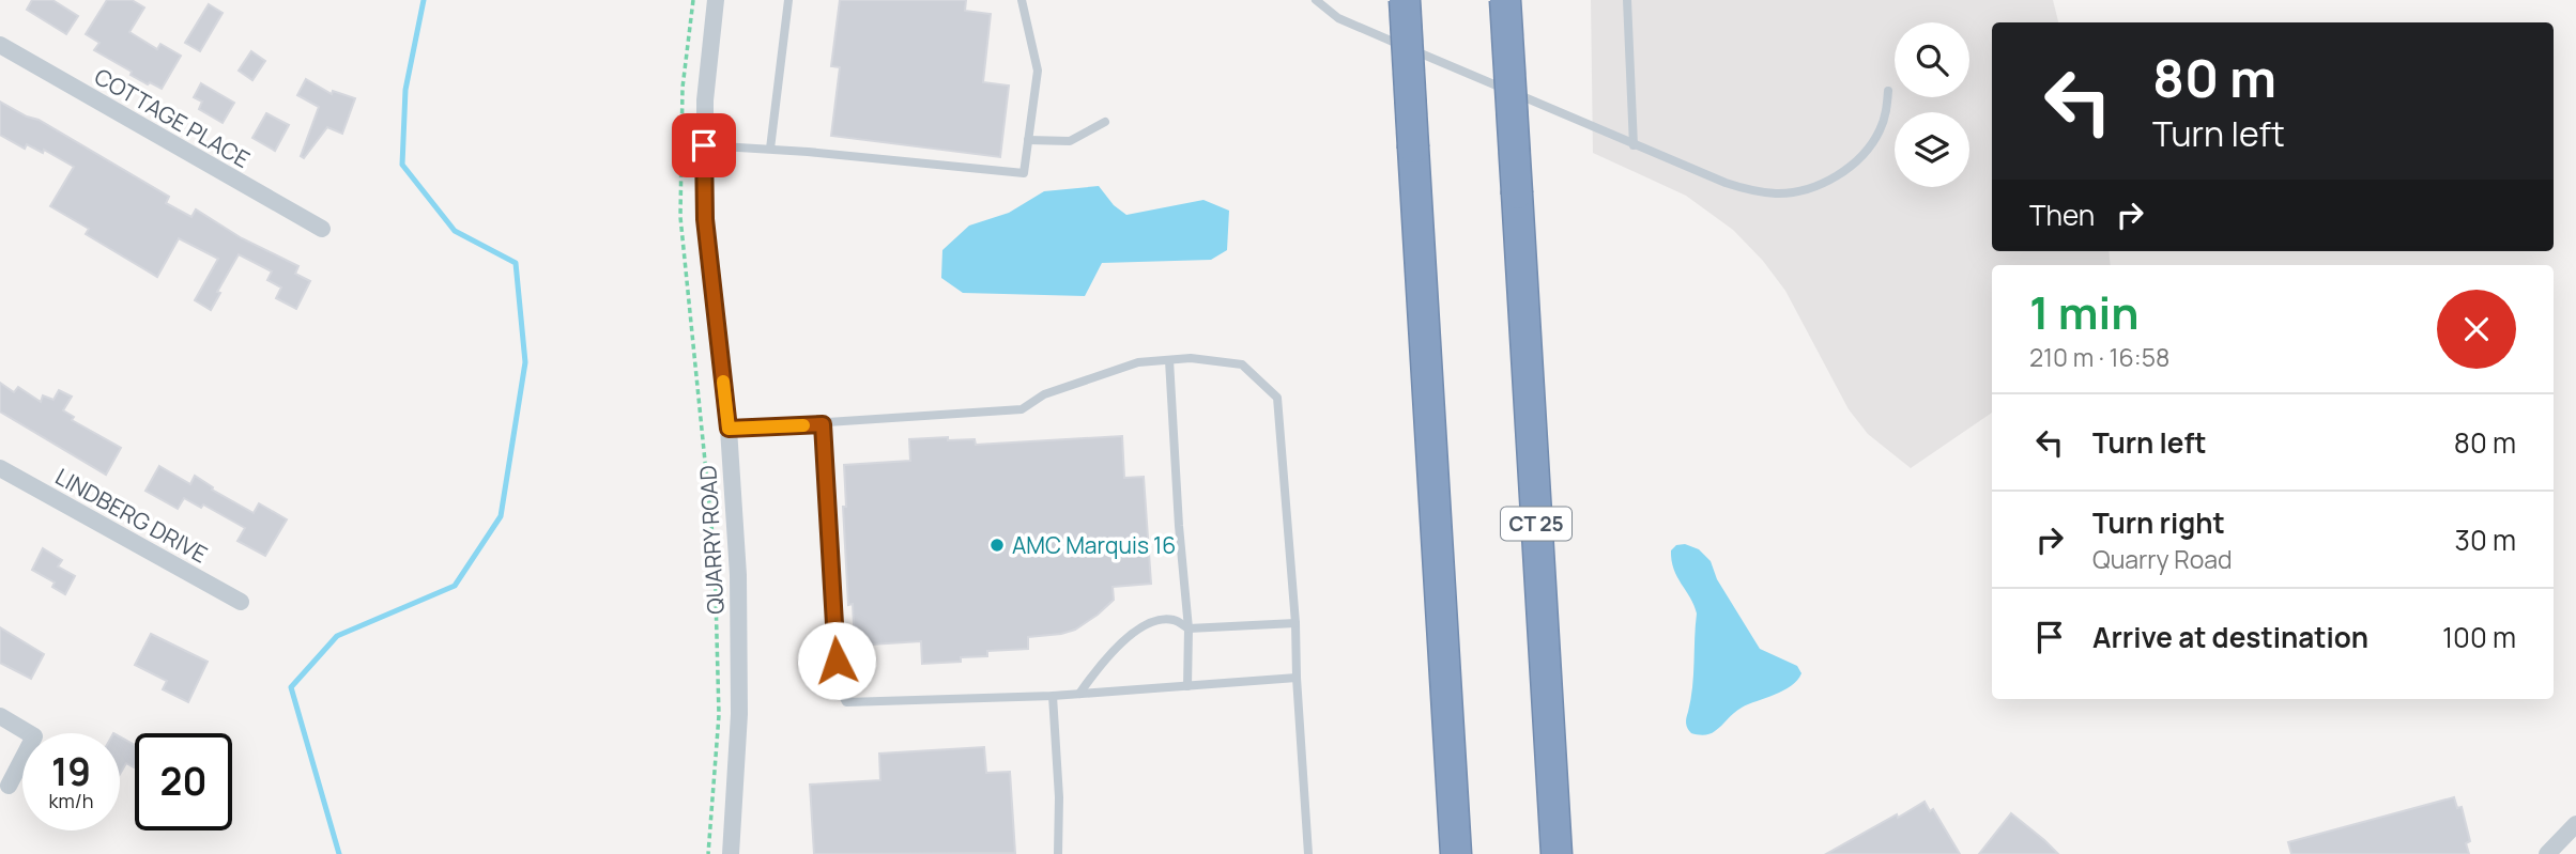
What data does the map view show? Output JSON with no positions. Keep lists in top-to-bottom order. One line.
{"streets":{"highway":["CT 25"],"street":["COTTAGE PLACE","LINDBERG DRIVE","QUARRY ROAD"]},"places":["AMC Marquis 16"],"page":{"turn":["80 m","Turn left"],"then":"Then","heading":["1 min","210 m · 16:58"],"list":[{"name":"Turn left","value":"80 m"},{"name":"Turn right","note":"Quarry Road","value":"30 m"},{"name":"Arrive at destination","value":"100 m"}],"speed":"19 km/h","limit":"20"}}
